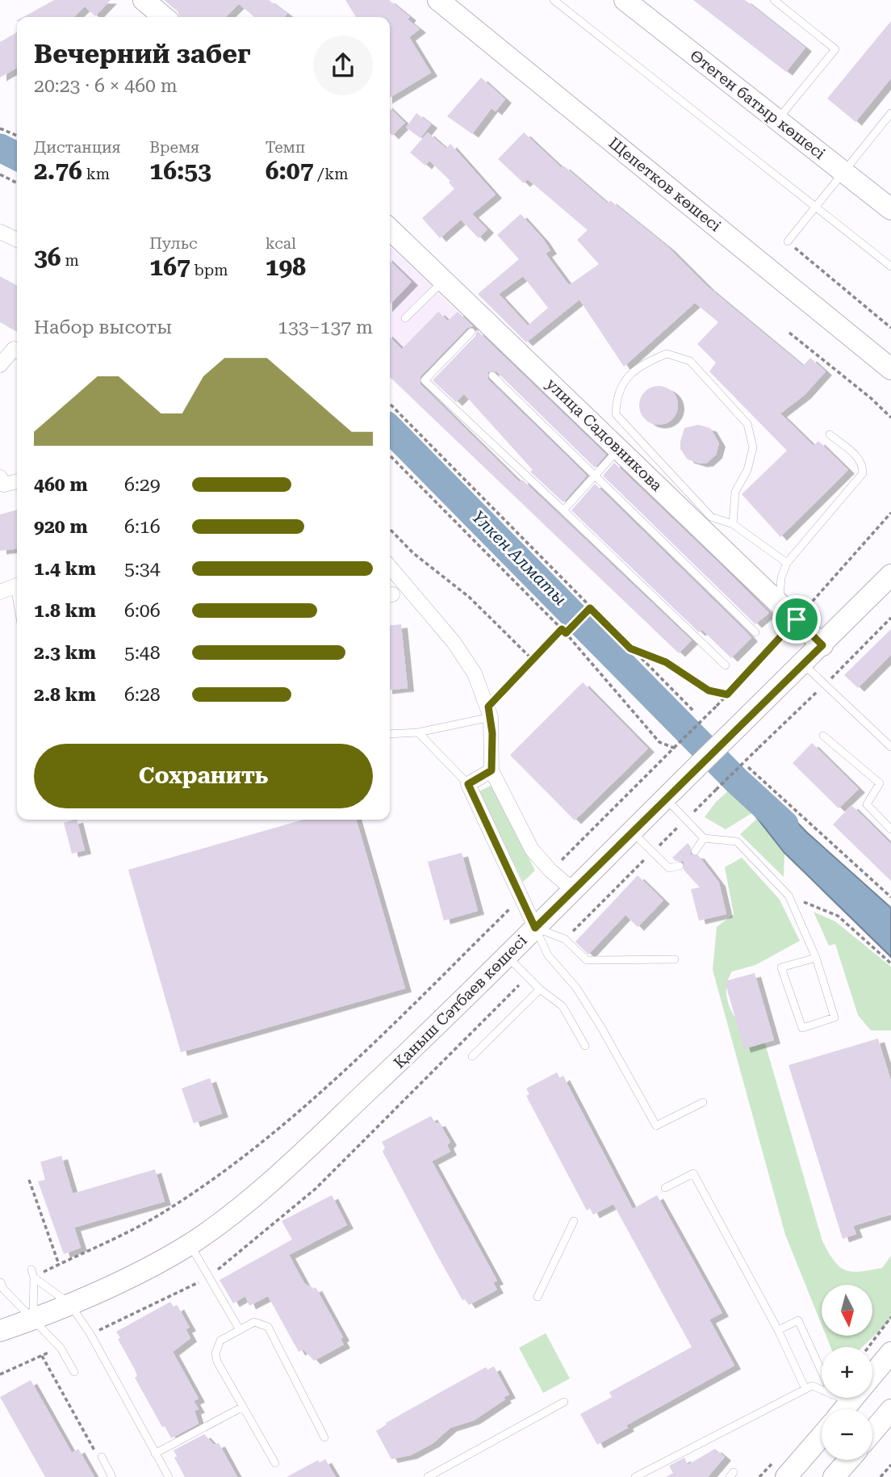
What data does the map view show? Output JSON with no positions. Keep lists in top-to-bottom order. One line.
{"streets":{"main road":["Өтеген батыр көшесі","Щепетков көшесі","улица Садовникова","Қаныш Сәтбаев көшесі"]},"crossings":[["улица Садовникова","Қаныш Сәтбаев көшесі"]],"water":["Үлкен Алматы"],"north":"bottom","page":{"heading":["Вечерний забег","20:23 · 6 × 460 m"],"stats":[["Дистанция","2.76 km"],["Время","16:53"],["Темп","6:07 /km"],["36 m"],["Пульс","167 bpm"],["kcal","198"]],"chart":["Набор высоты","133–137 m"],"list":[{"name":"460 m","note":"6:29"},{"name":"920 m","note":"6:16"},{"name":"1.4 km","note":"5:34"},{"name":"1.8 km","note":"6:06"},{"name":"2.3 km","note":"5:48"},{"name":"2.8 km","note":"6:28"}],"buttons":"Сохранить","map_buttons":["+","−"]}}
